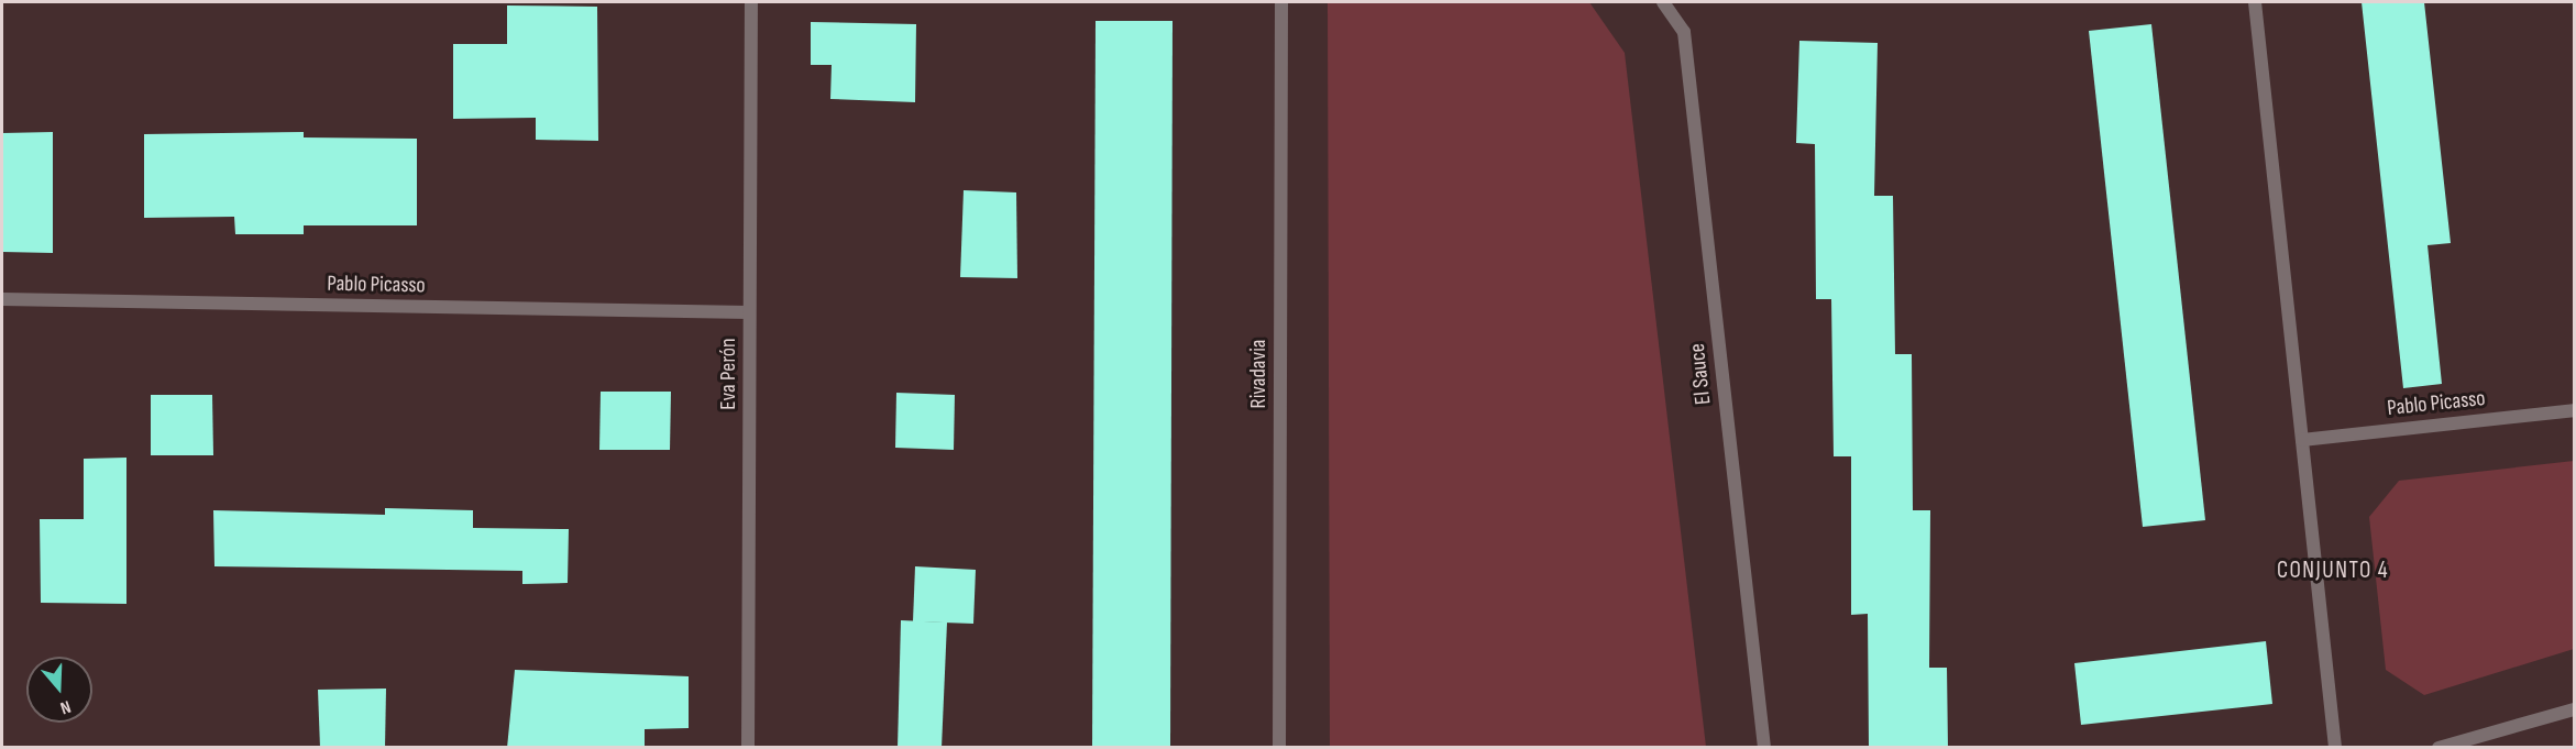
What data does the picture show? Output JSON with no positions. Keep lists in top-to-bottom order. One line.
{"streets":{"street":["Pablo Picasso","Eva Perón","Rivadavia","El Sauce"]},"crossings":[["Pablo Picasso","Eva Perón"]],"districts":["CONJUNTO 4"],"north":"bottom"}
